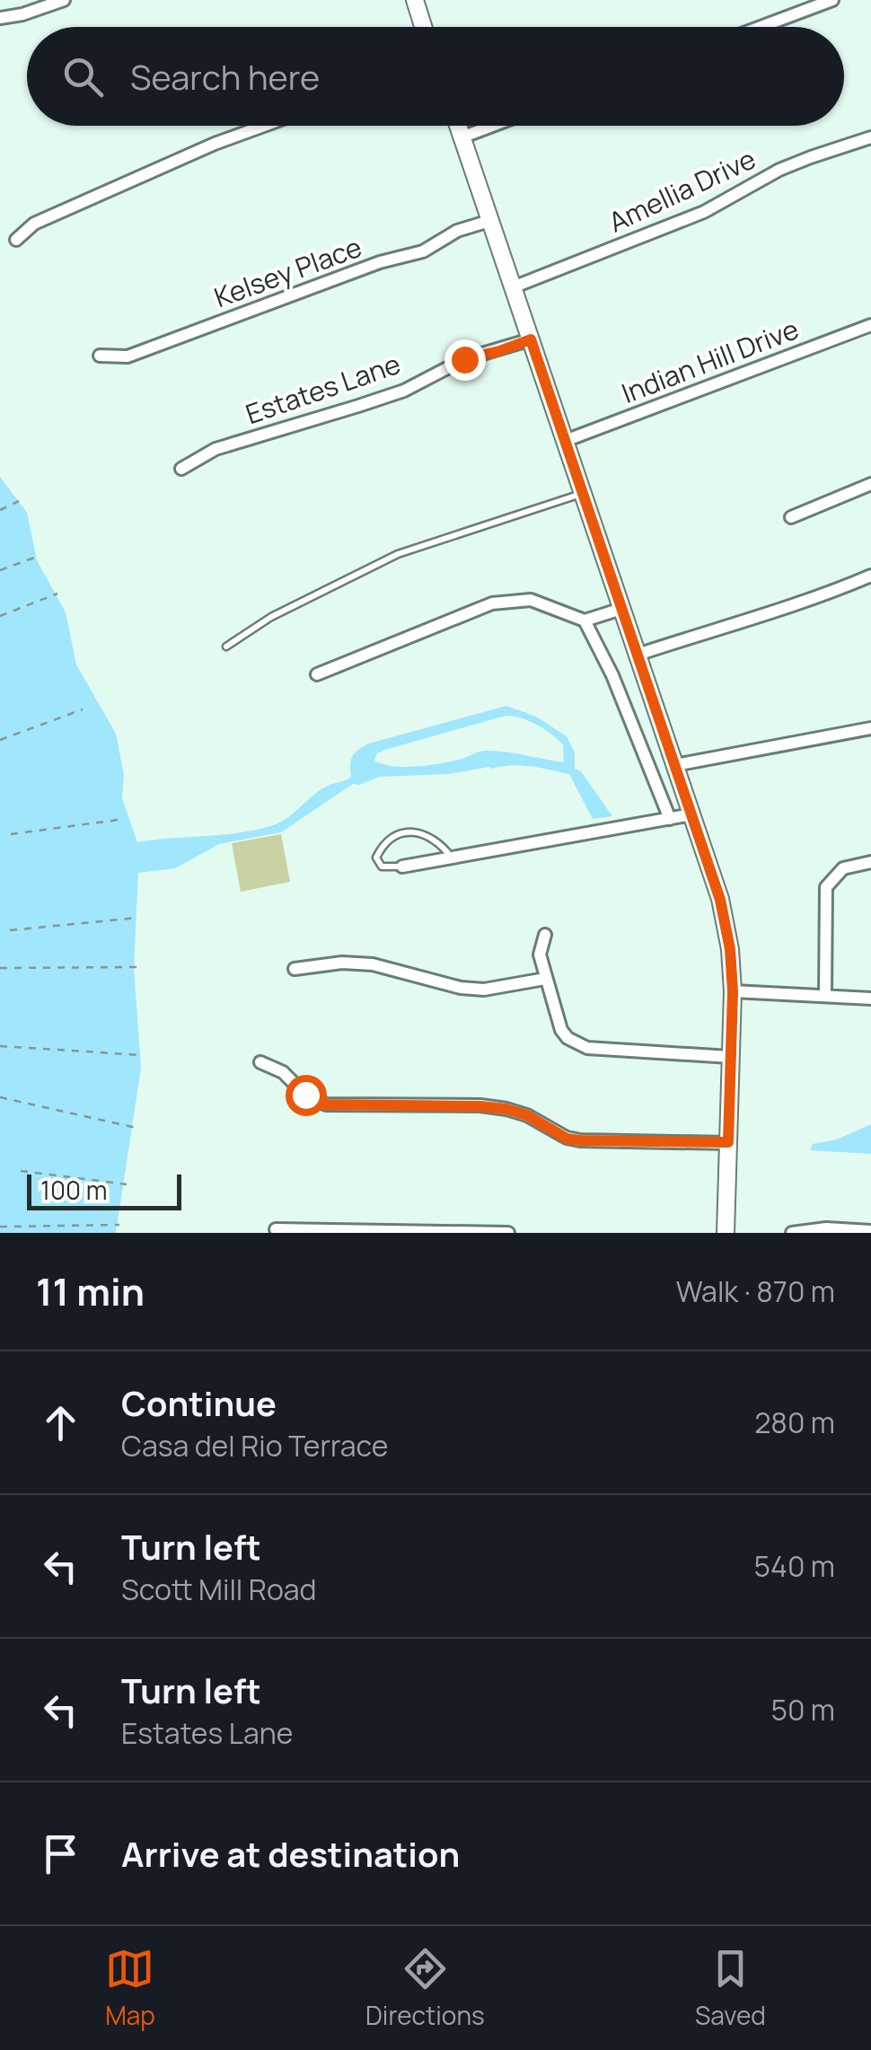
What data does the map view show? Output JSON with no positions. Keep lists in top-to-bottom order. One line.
{"streets":{"street":["Amellia Drive","Kelsey Place","Indian Hill Drive","Estates Lane"]},"scale_bar":"100 m","page":{"search":"Search here","scale":"100 m","heading":["11 min","Walk · 870 m"],"list":[["Continue","Casa del Rio Terrace","280 m"],["Turn left","Scott Mill Road","540 m"],["Turn left","Estates Lane","50 m"],"Arrive at destination"],"nav":["Map","Directions","Saved"]}}
